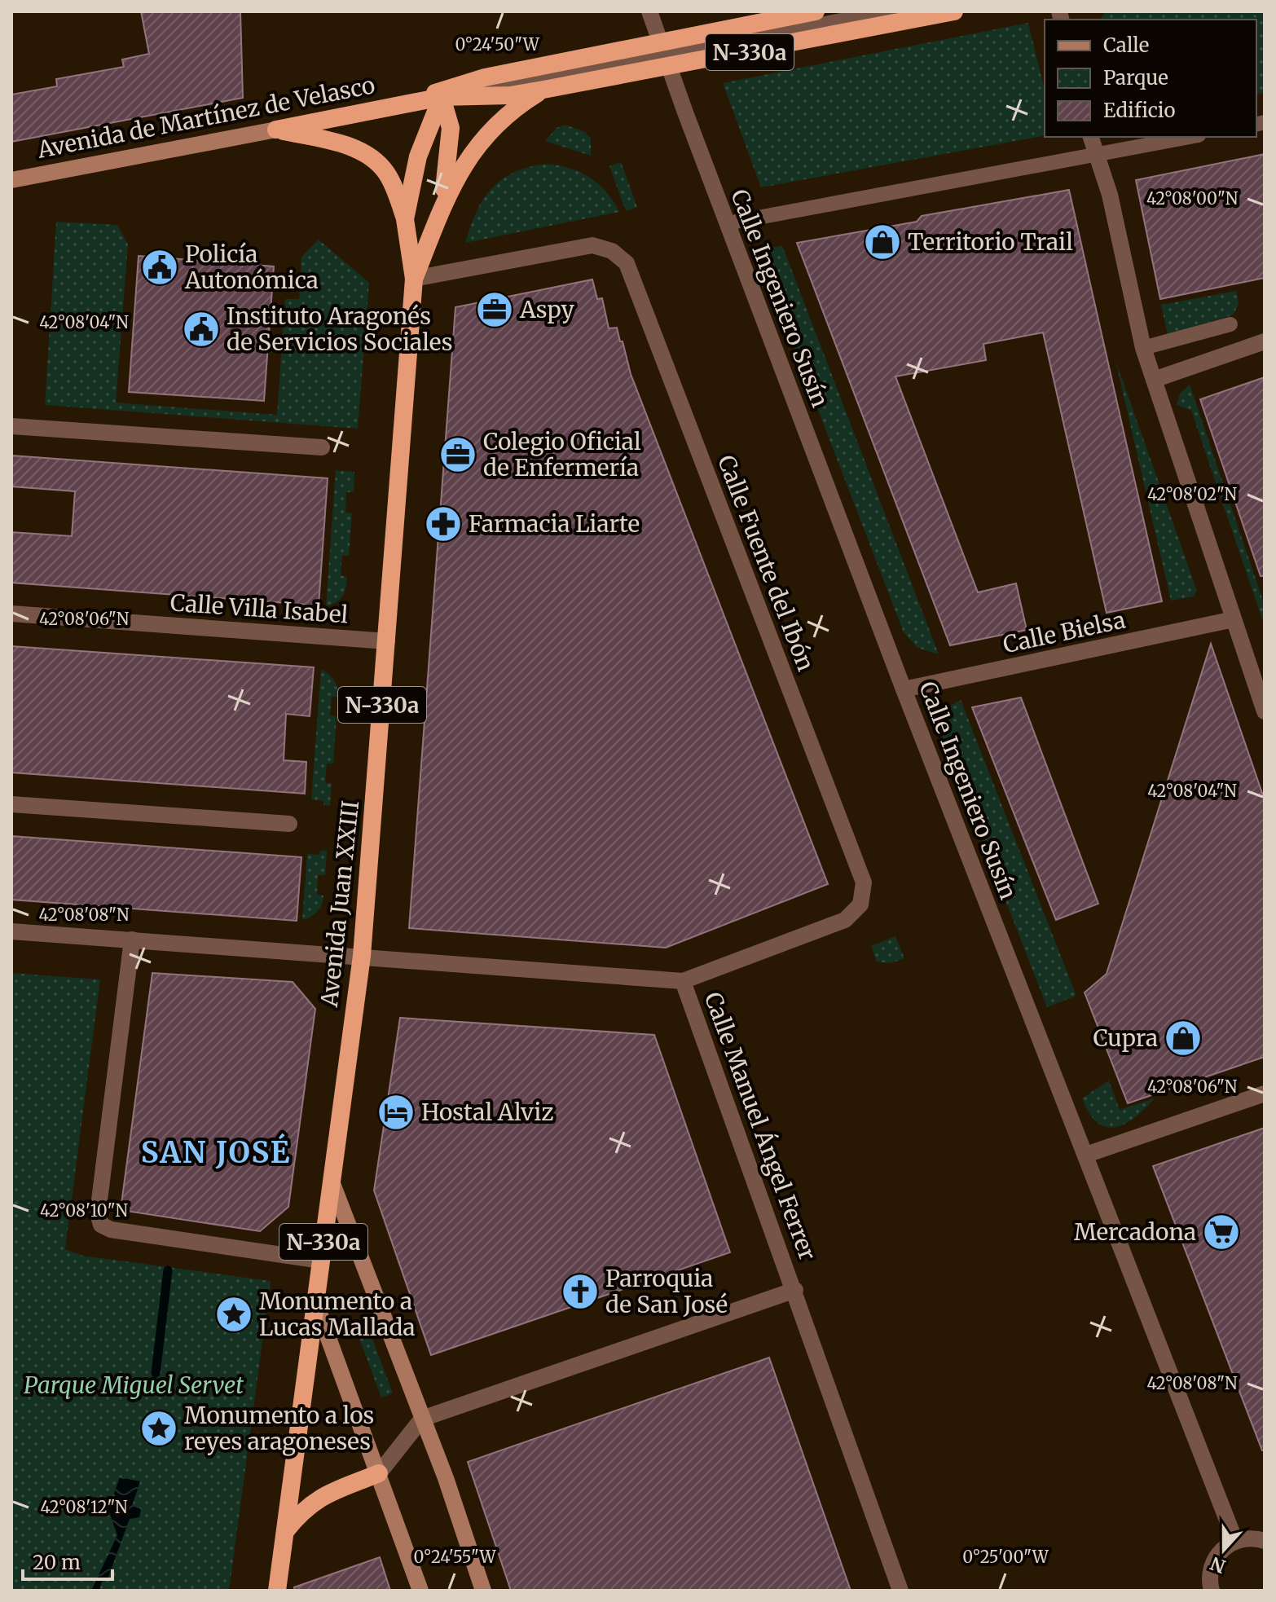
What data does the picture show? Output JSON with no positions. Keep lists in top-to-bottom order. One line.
{"streets":{"highway":["N-330a","Avenida de Martínez de Velasco","Avenida Juan XXIII"],"street":["Calle Ingeniero Susín","Calle Fuente del Ibón","Calle Villa Isabel","Calle Bielsa","Calle Manuel Ángel Ferrer"]},"crossings":[["Avenida de Martínez de Velasco","Calle Ingeniero Susín"],["Avenida de Martínez de Velasco","Avenida Juan XXIII"],["Calle Ingeniero Susín","Calle Bielsa"],["Calle Fuente del Ibón","Avenida Juan XXIII"],["Calle Fuente del Ibón","Calle Manuel Ángel Ferrer"],["Calle Villa Isabel","Avenida Juan XXIII"],["Avenida Juan XXIII","Calle Manuel Ángel Ferrer"]],"districts":["SAN JOSÉ"],"parks":["Parque Miguel Servet"],"places":{"shop":["Territorio Trail","Cupra"],"public building":["Policía Autonómica","Instituto Aragonés de Servicios Sociales"],"office":["Aspy","Colegio Oficial de Enfermería"],"pharmacy":["Farmacia Liarte"],"hotel":["Hostal Alviz"],"supermarket":["Mercadona"],"church":["Parroquia de San José"],"place":["Monumento a Lucas Mallada","Monumento a los reyes aragoneses"]},"legend":["Calle","Parque","Edificio"],"scale_bar":"20 m","north":"bottom","coordinates":["0°24'50\"W","42°08'00\"N","42°08'04\"N","42°08'02\"N","42°08'06\"N","42°08'08\"N","42°08'10\"N","42°08'12\"N","0°24'55\"W","0°25'00\"W"]}
